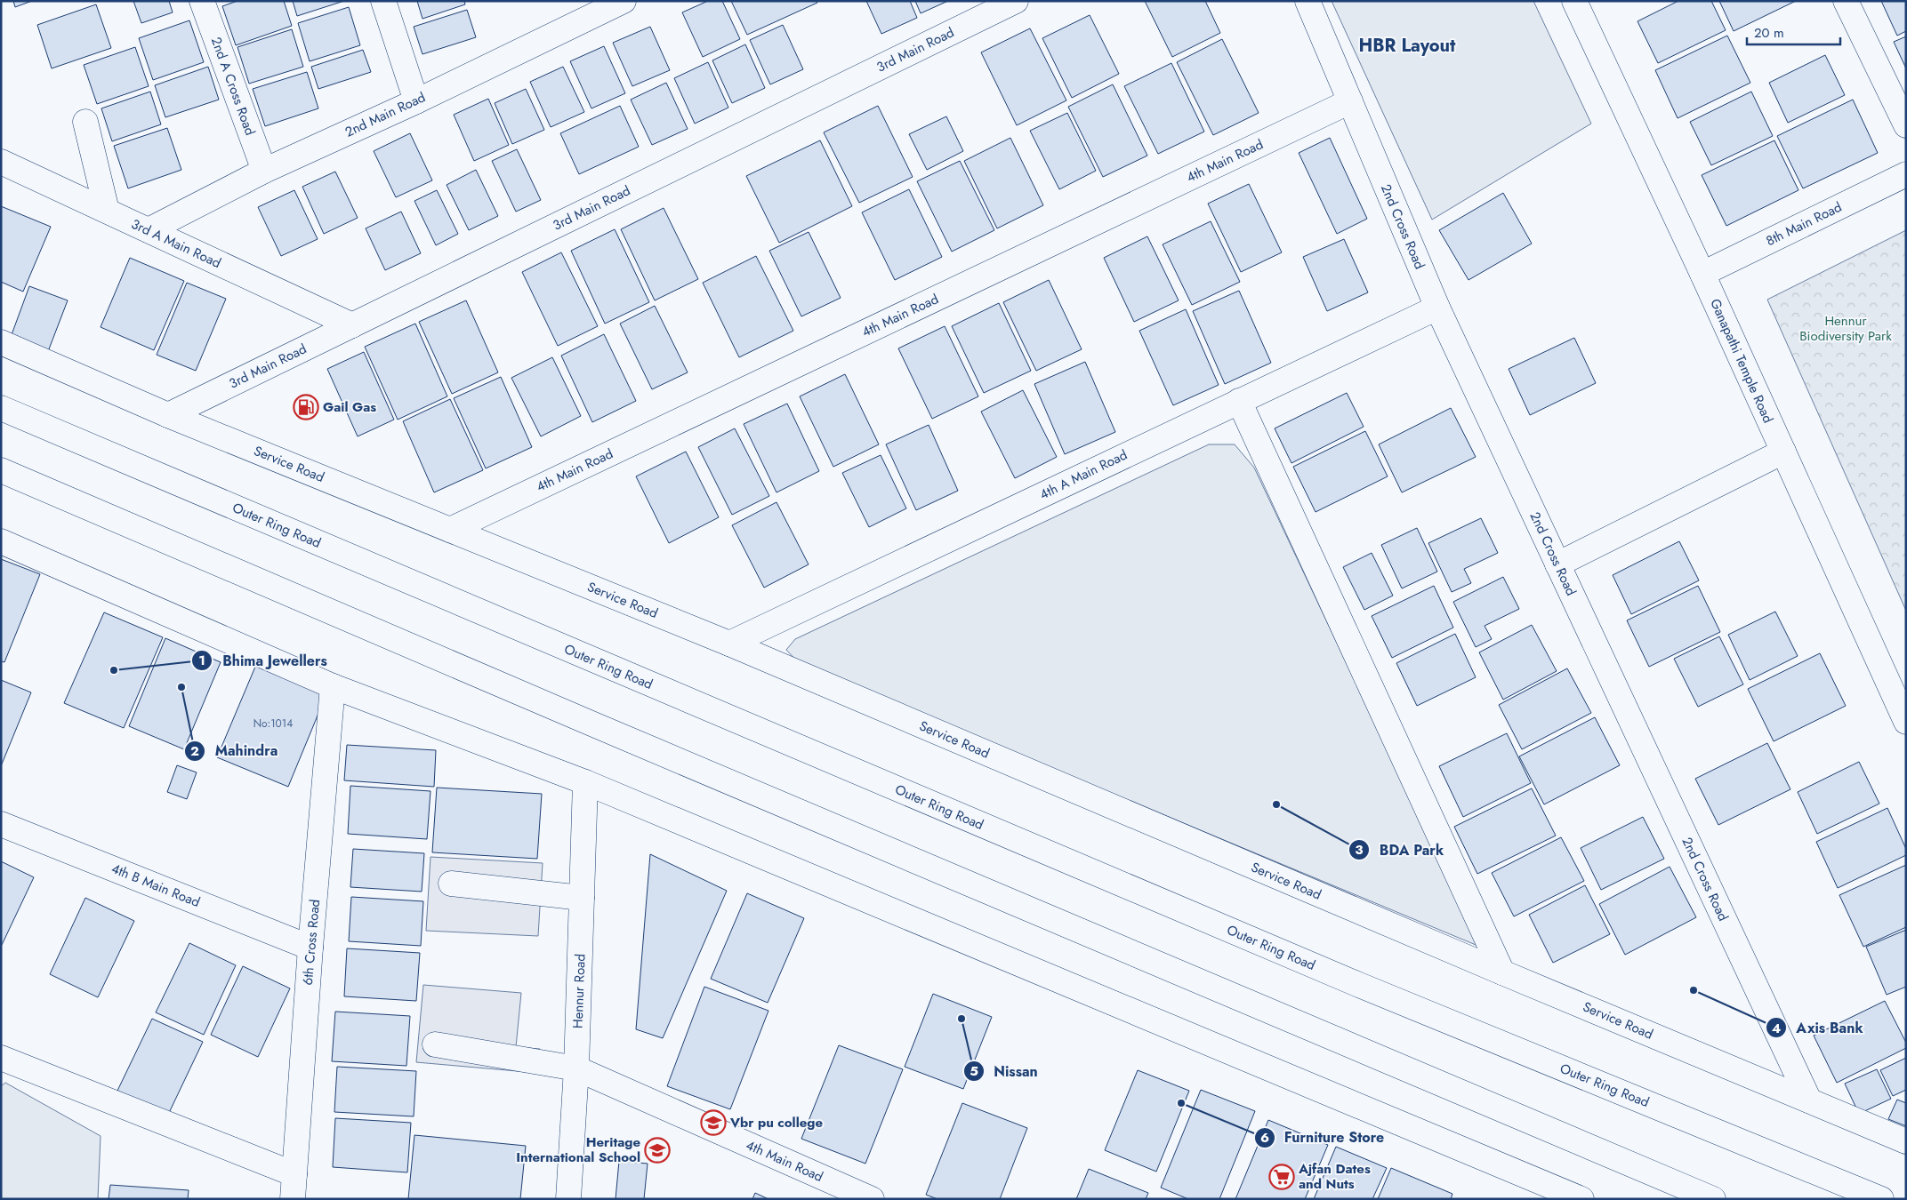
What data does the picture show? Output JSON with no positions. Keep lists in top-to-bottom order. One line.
{"streets":{"main road":["3rd Main Road","2nd A Cross Road","2nd Main Road","4th Main Road","8th Main Road","2nd Cross Road","3rd A Main Road","Ganapathi Temple Road","Service Road","4th A Main Road","Outer Ring Road","4th B Main Road","6th Cross Road","Hennur Road"]},"crossings":[["3rd Main Road","3rd A Main Road"],["3rd Main Road","Service Road"],["2nd A Cross Road","2nd Main Road"],["2nd Main Road","3rd A Main Road"],["4th Main Road","2nd Cross Road"],["4th Main Road","Service Road"],["4th Main Road","Hennur Road"],["8th Main Road","Ganapathi Temple Road"],["2nd Cross Road","Service Road"],["2nd Cross Road","4th A Main Road"],["Service Road","4th A Main Road"],["4th B Main Road","6th Cross Road"]],"districts":["HBR Layout"],"parks":["Hennur Biodiversity Park"],"places":{"fuel station":["Gail Gas"],"other":["Bhima Jewellers","Mahindra","BDA Park","Axis Bank","Nissan","Furniture Store"],"school or university":["Vbr pu college","Heritage International School"],"supermarket":["Ajfan Dates and Nuts"]},"house_numbers":["No:1014"],"scale_bar":"20 m"}
